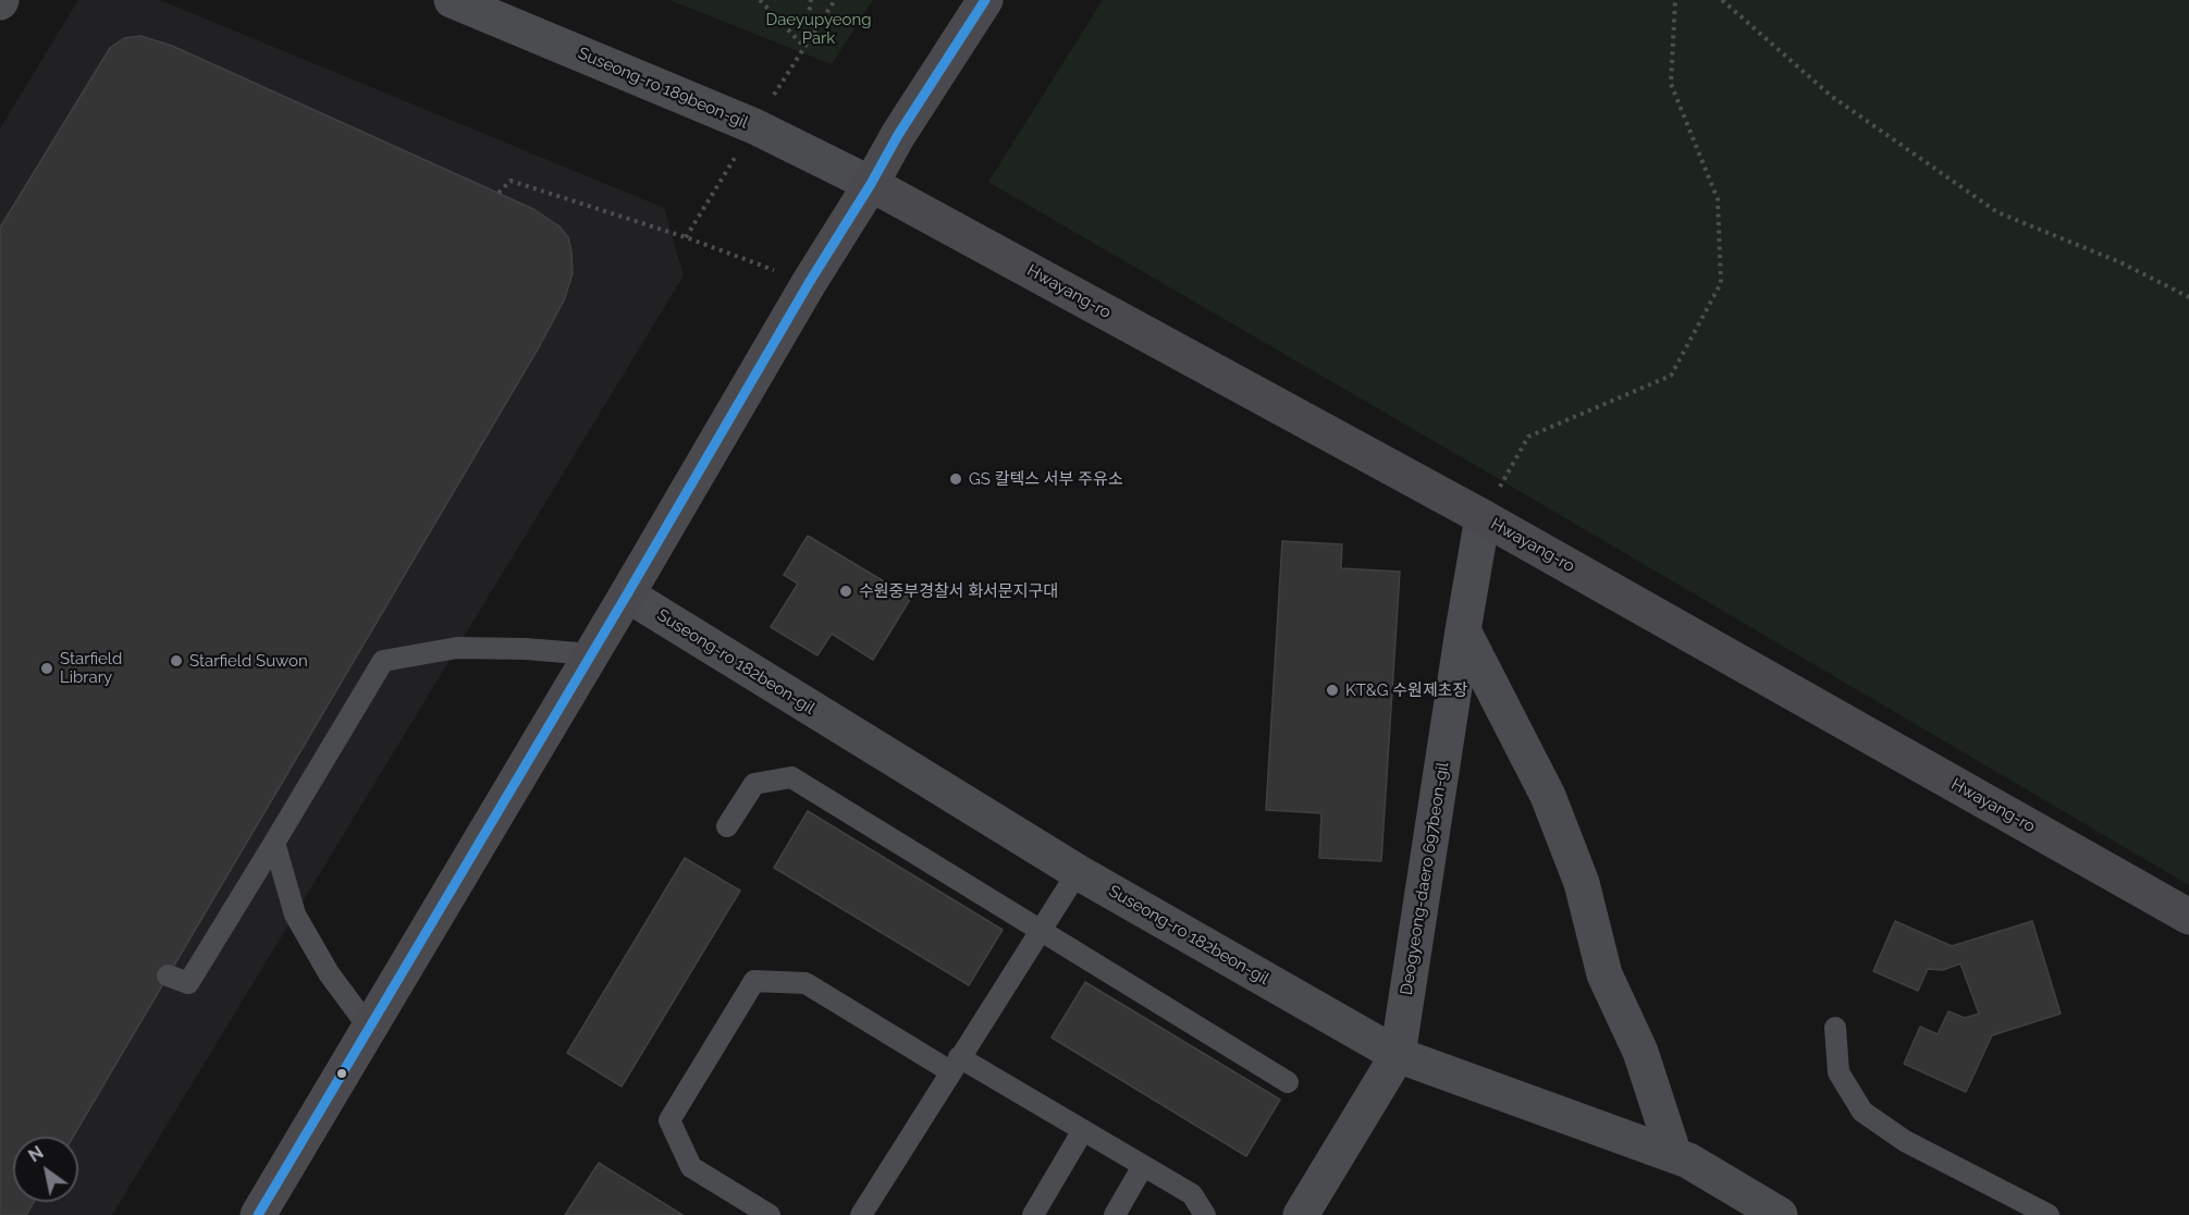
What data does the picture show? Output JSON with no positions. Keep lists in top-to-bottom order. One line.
{"streets":{"street":["Suseong-ro 189beon-gil","Hwayang-ro","Suseong-ro 182beon-gil","Deogyeong-daero 697beon-gil"]},"crossings":[["Suseong-ro 189beon-gil","Hwayang-ro"],["Hwayang-ro","Deogyeong-daero 697beon-gil"],["Suseong-ro 182beon-gil","Deogyeong-daero 697beon-gil"]],"parks":["Daeyupyeong Park"],"places":["GS 칼텍스 서부 주유소","수원중부경찰서 화서문지구대","Starfield Suwon","Starfield Library","KT&G 수원제초장"],"north":"top left"}
